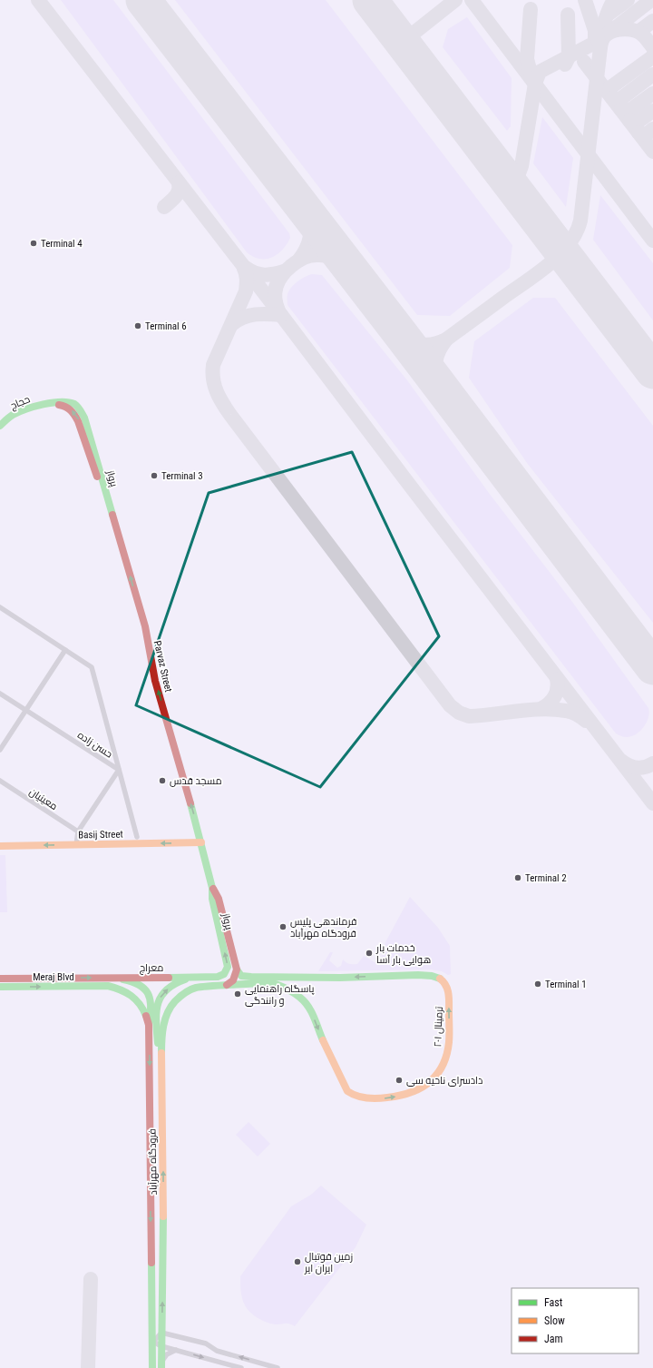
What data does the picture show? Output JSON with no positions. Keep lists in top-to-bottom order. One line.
{"streets":{"main road":["حجاج","پرواز","Parvaz Street","Basij Street","معراج","Meraj Blvd","ترمینال ۱-۲","فرودگاه مهرآباد"],"street":["حسن زاده","معینیان"]},"crossings":[["حجاج","پرواز"],["پرواز","Parvaz Street"],["پرواز","Basij Street"],["پرواز","معراج"],["Parvaz Street","Basij Street"],["حسن زاده","معینیان"],["معراج","Meraj Blvd"],["Meraj Blvd","فرودگاه مهرآباد"]],"one_way":["Parvaz Street","Basij Street","Meraj Blvd"],"places":["Terminal 4","Terminal 6","Terminal 3","مسجد قدس","Terminal 2","فرماندهی پلیس فرودگاه مهرآباد","خدمات بار هوایی بار آسا","Terminal 1","پاسگاه راهنمایی و رانندگی","دادسرای ناحیه سی","زمین فوتبال ایران ایر"],"legend":["Fast","Slow","Jam"]}
